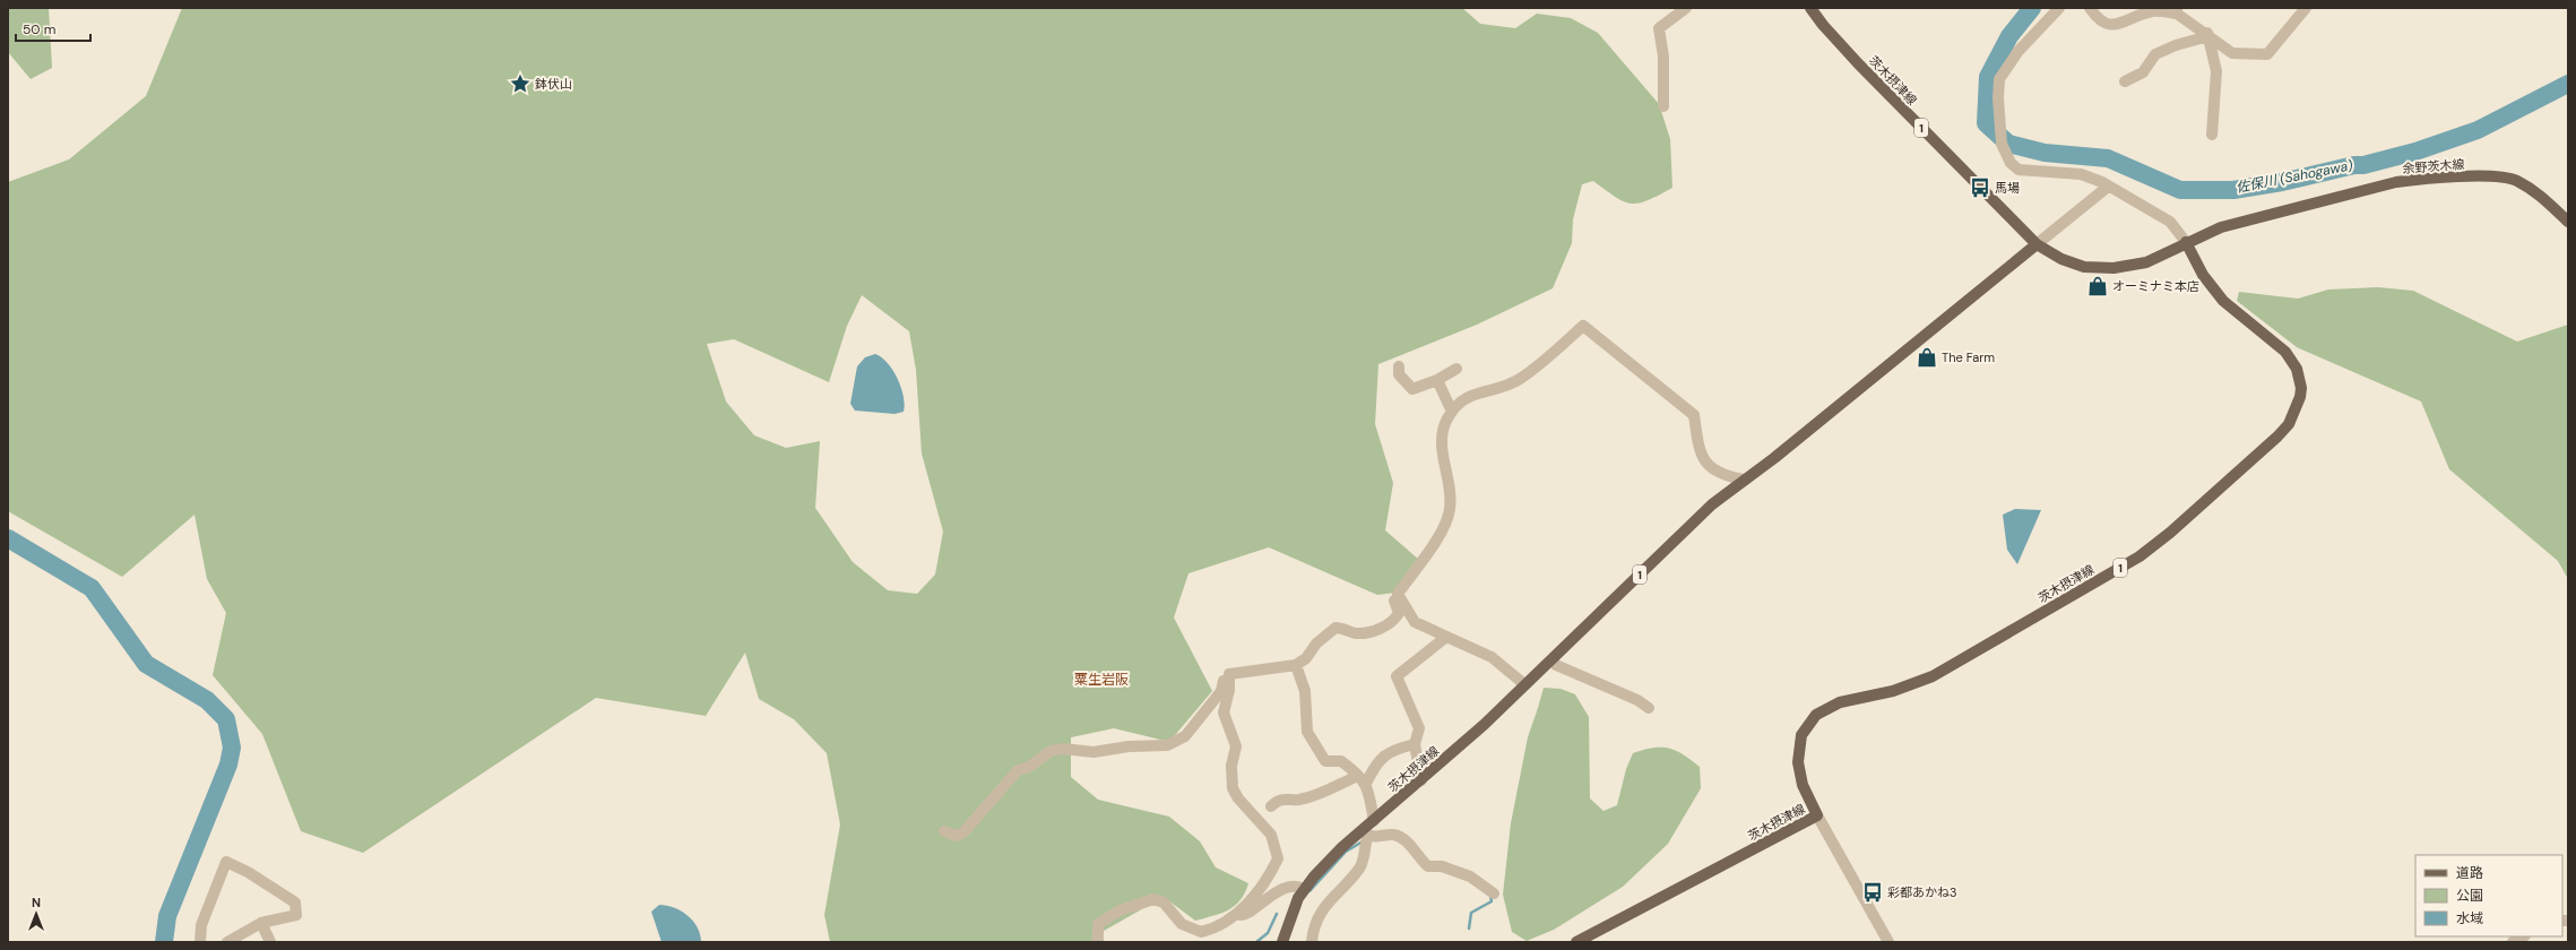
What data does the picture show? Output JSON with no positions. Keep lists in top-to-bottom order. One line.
{"streets":{"main road":["茨木摂津線","1","余野茨木線"]},"crossings":[["茨木摂津線","余野茨木線"]],"districts":["粟生岩阪"],"water":["佐保川 (Sahogawa)"],"places":{"place":["鉢伏山"],"bus stop":["馬場","彩都あかね3"],"shop":["オーミナミ本店","The Farm"]},"legend":["道路","公園","水域"],"scale_bar":"50 m","north":"top"}
